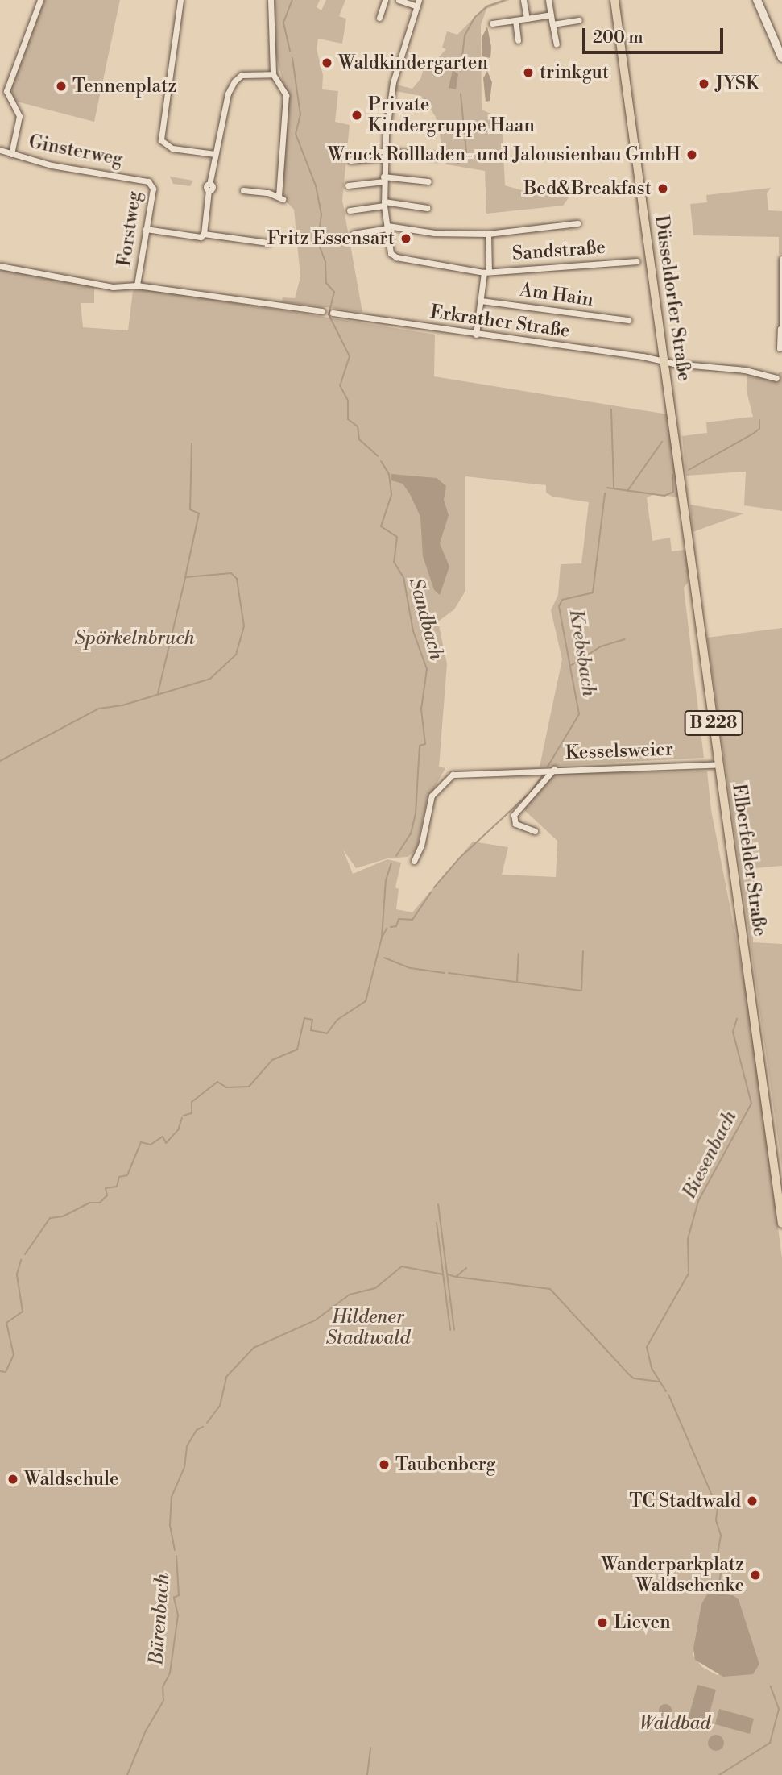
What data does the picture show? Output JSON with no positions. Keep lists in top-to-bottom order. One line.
{"streets":{"main road":["Düsseldorfer Straße","B 228","Elberfelder Straße"],"street":["Ginsterweg","Forstweg","Sandstraße","Am Hain","Erkrather Straße","Kesselsweier"]},"crossings":[["Ginsterweg","Forstweg"],["Düsseldorfer Straße","Erkrather Straße"],["Düsseldorfer Straße","Elberfelder Straße"],["Kesselsweier","Elberfelder Straße"]],"water":["Sandbach","Krebsbach","Biesenbach","Bürenbach"],"parks":["Spörkelnbruch","Hildener Stadtwald","Waldbad"],"places":["Waldkindergarten","trinkgut","JYSK","Tennenplatz","Private Kindergruppe Haan","Wruck Rollladen- und Jalousienbau GmbH","Bed&Breakfast","Fritz Essensart","Taubenberg","Waldschule","TC Stadtwald","Wanderparkplatz Waldschenke","Lieven"],"scale_bar":"200 m"}
